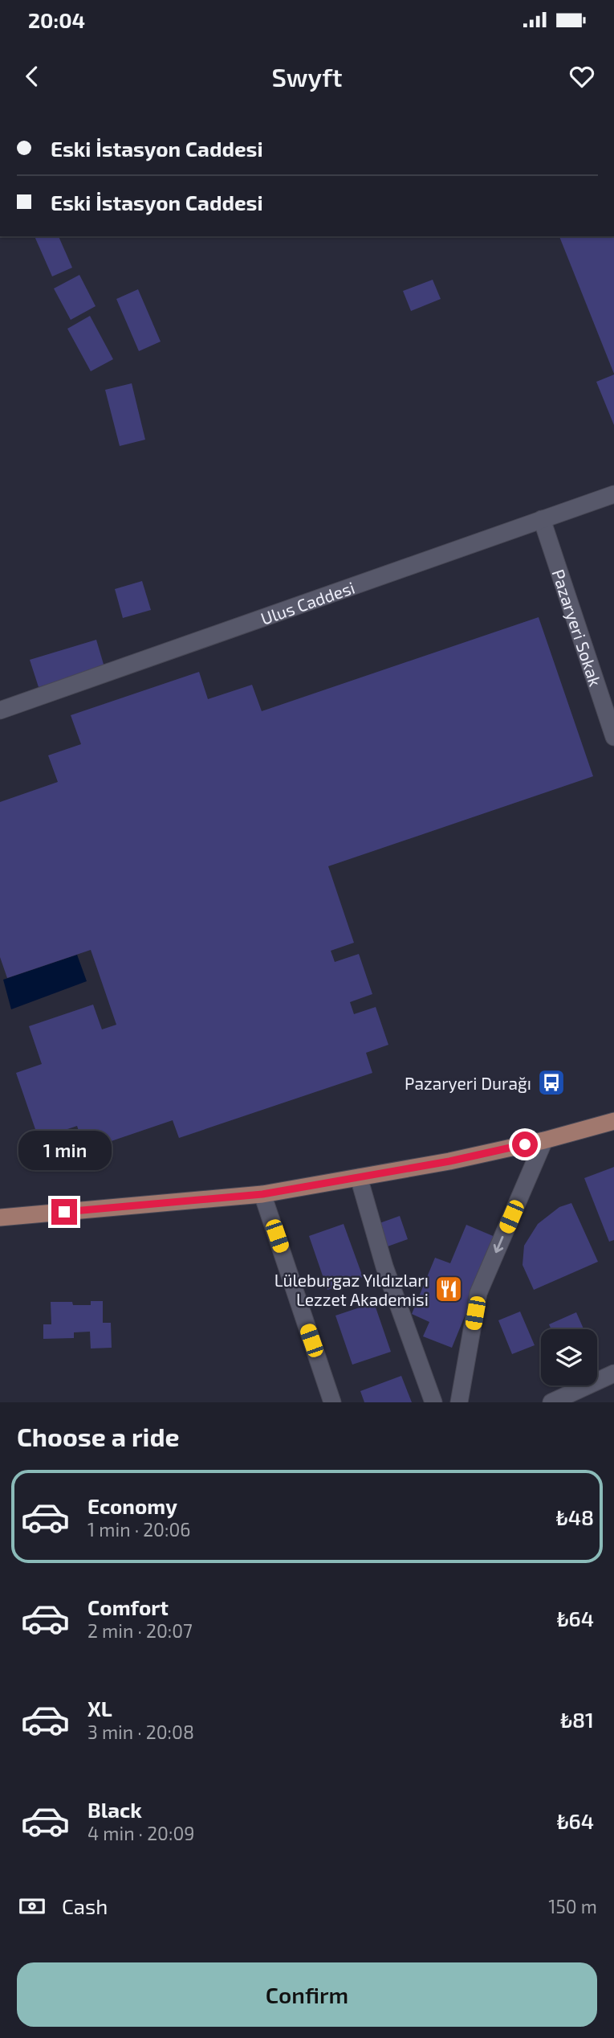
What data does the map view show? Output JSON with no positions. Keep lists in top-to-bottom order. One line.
{"streets":{"street":["Ulus Caddesi","Pazaryeri Sokak"]},"crossings":[["Ulus Caddesi","Pazaryeri Sokak"]],"places":{"bus stop":["Pazaryeri Durağı"],"restaurant":["Lüleburgaz Yıldızları Lezzet Akademisi"]},"page":{"status":"20:04","header":"Swyft","banner":["Eski İstasyon Caddesi","Eski İstasyon Caddesi"],"bubble":"1 min","heading":"Choose a ride","list":[{"name":"Economy","note":"1 min · 20:06","value":"₺48"},{"name":"Comfort","note":"2 min · 20:07","value":"₺64"},{"name":"XL","note":"3 min · 20:08","value":"₺81"},{"name":"Black","note":"4 min · 20:09","value":"₺64"}],"pay":["Cash","150 m"],"buttons":"Confirm"}}
